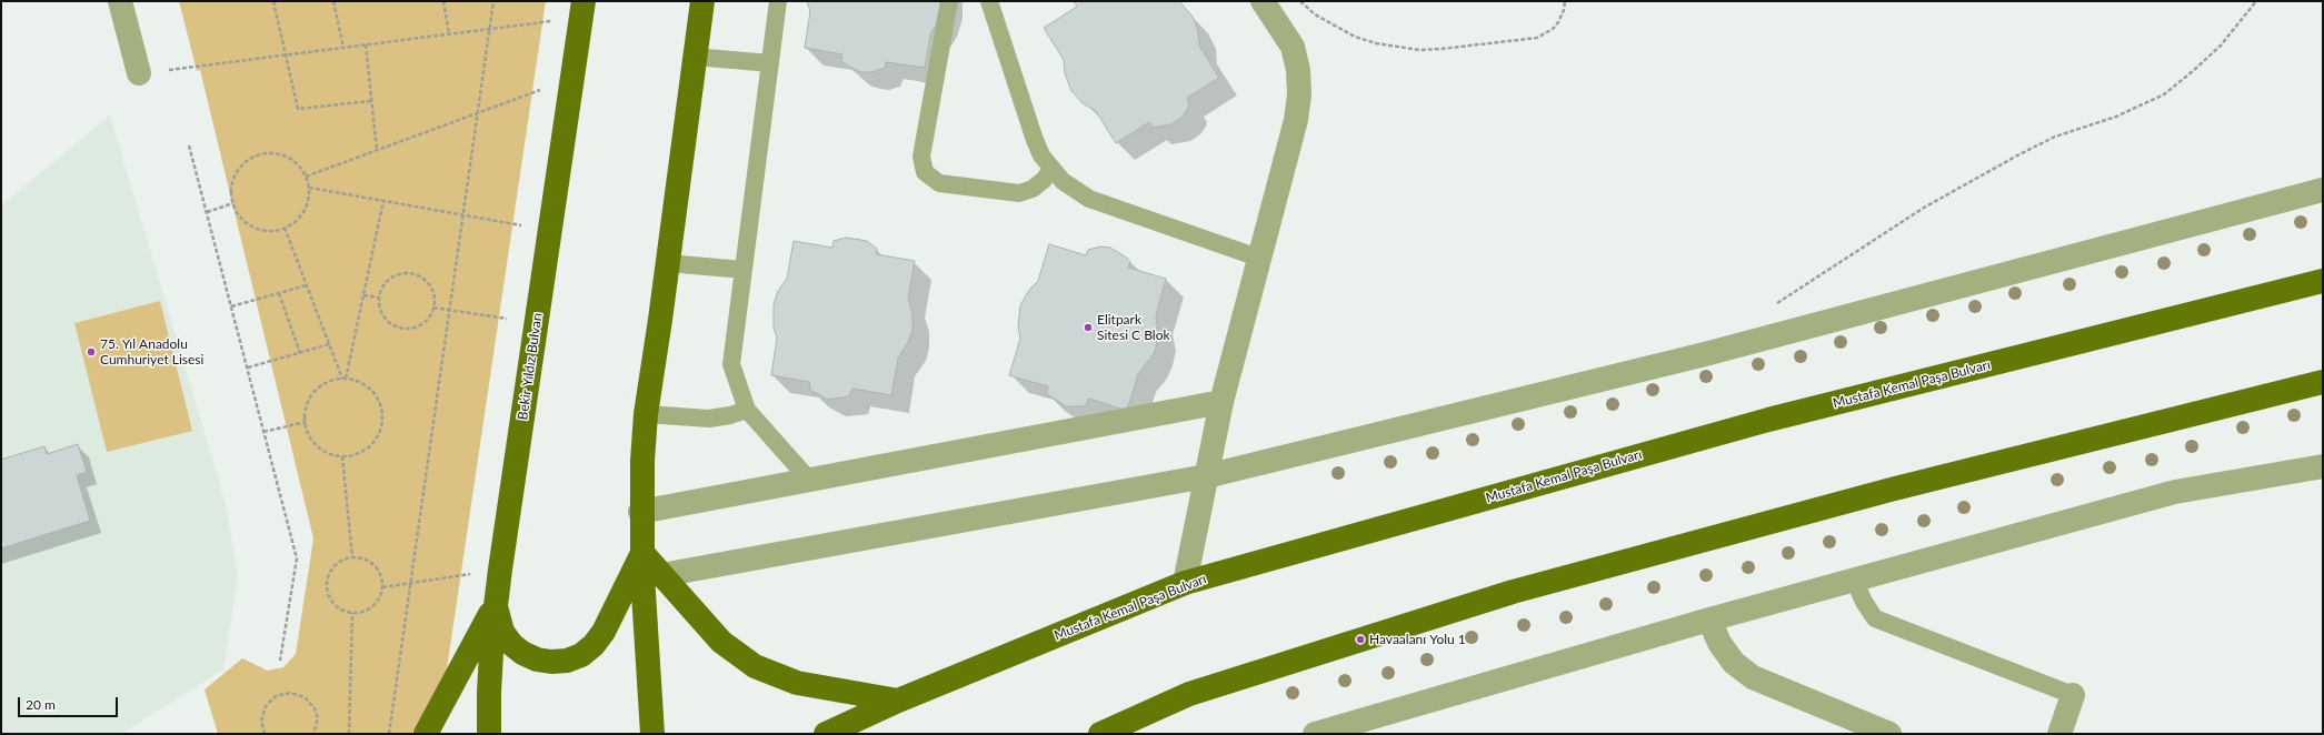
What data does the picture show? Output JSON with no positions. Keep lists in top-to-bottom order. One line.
{"streets":{"main road":["Bekir Yıldız Bulvarı","Mustafa Kemal Paşa Bulvarı"]},"places":["Elitpark Sitesi C Blok","75. Yıl Anadolu Cumhuriyet Lisesi","Havaalanı Yolu 1"],"scale_bar":"20 m"}
